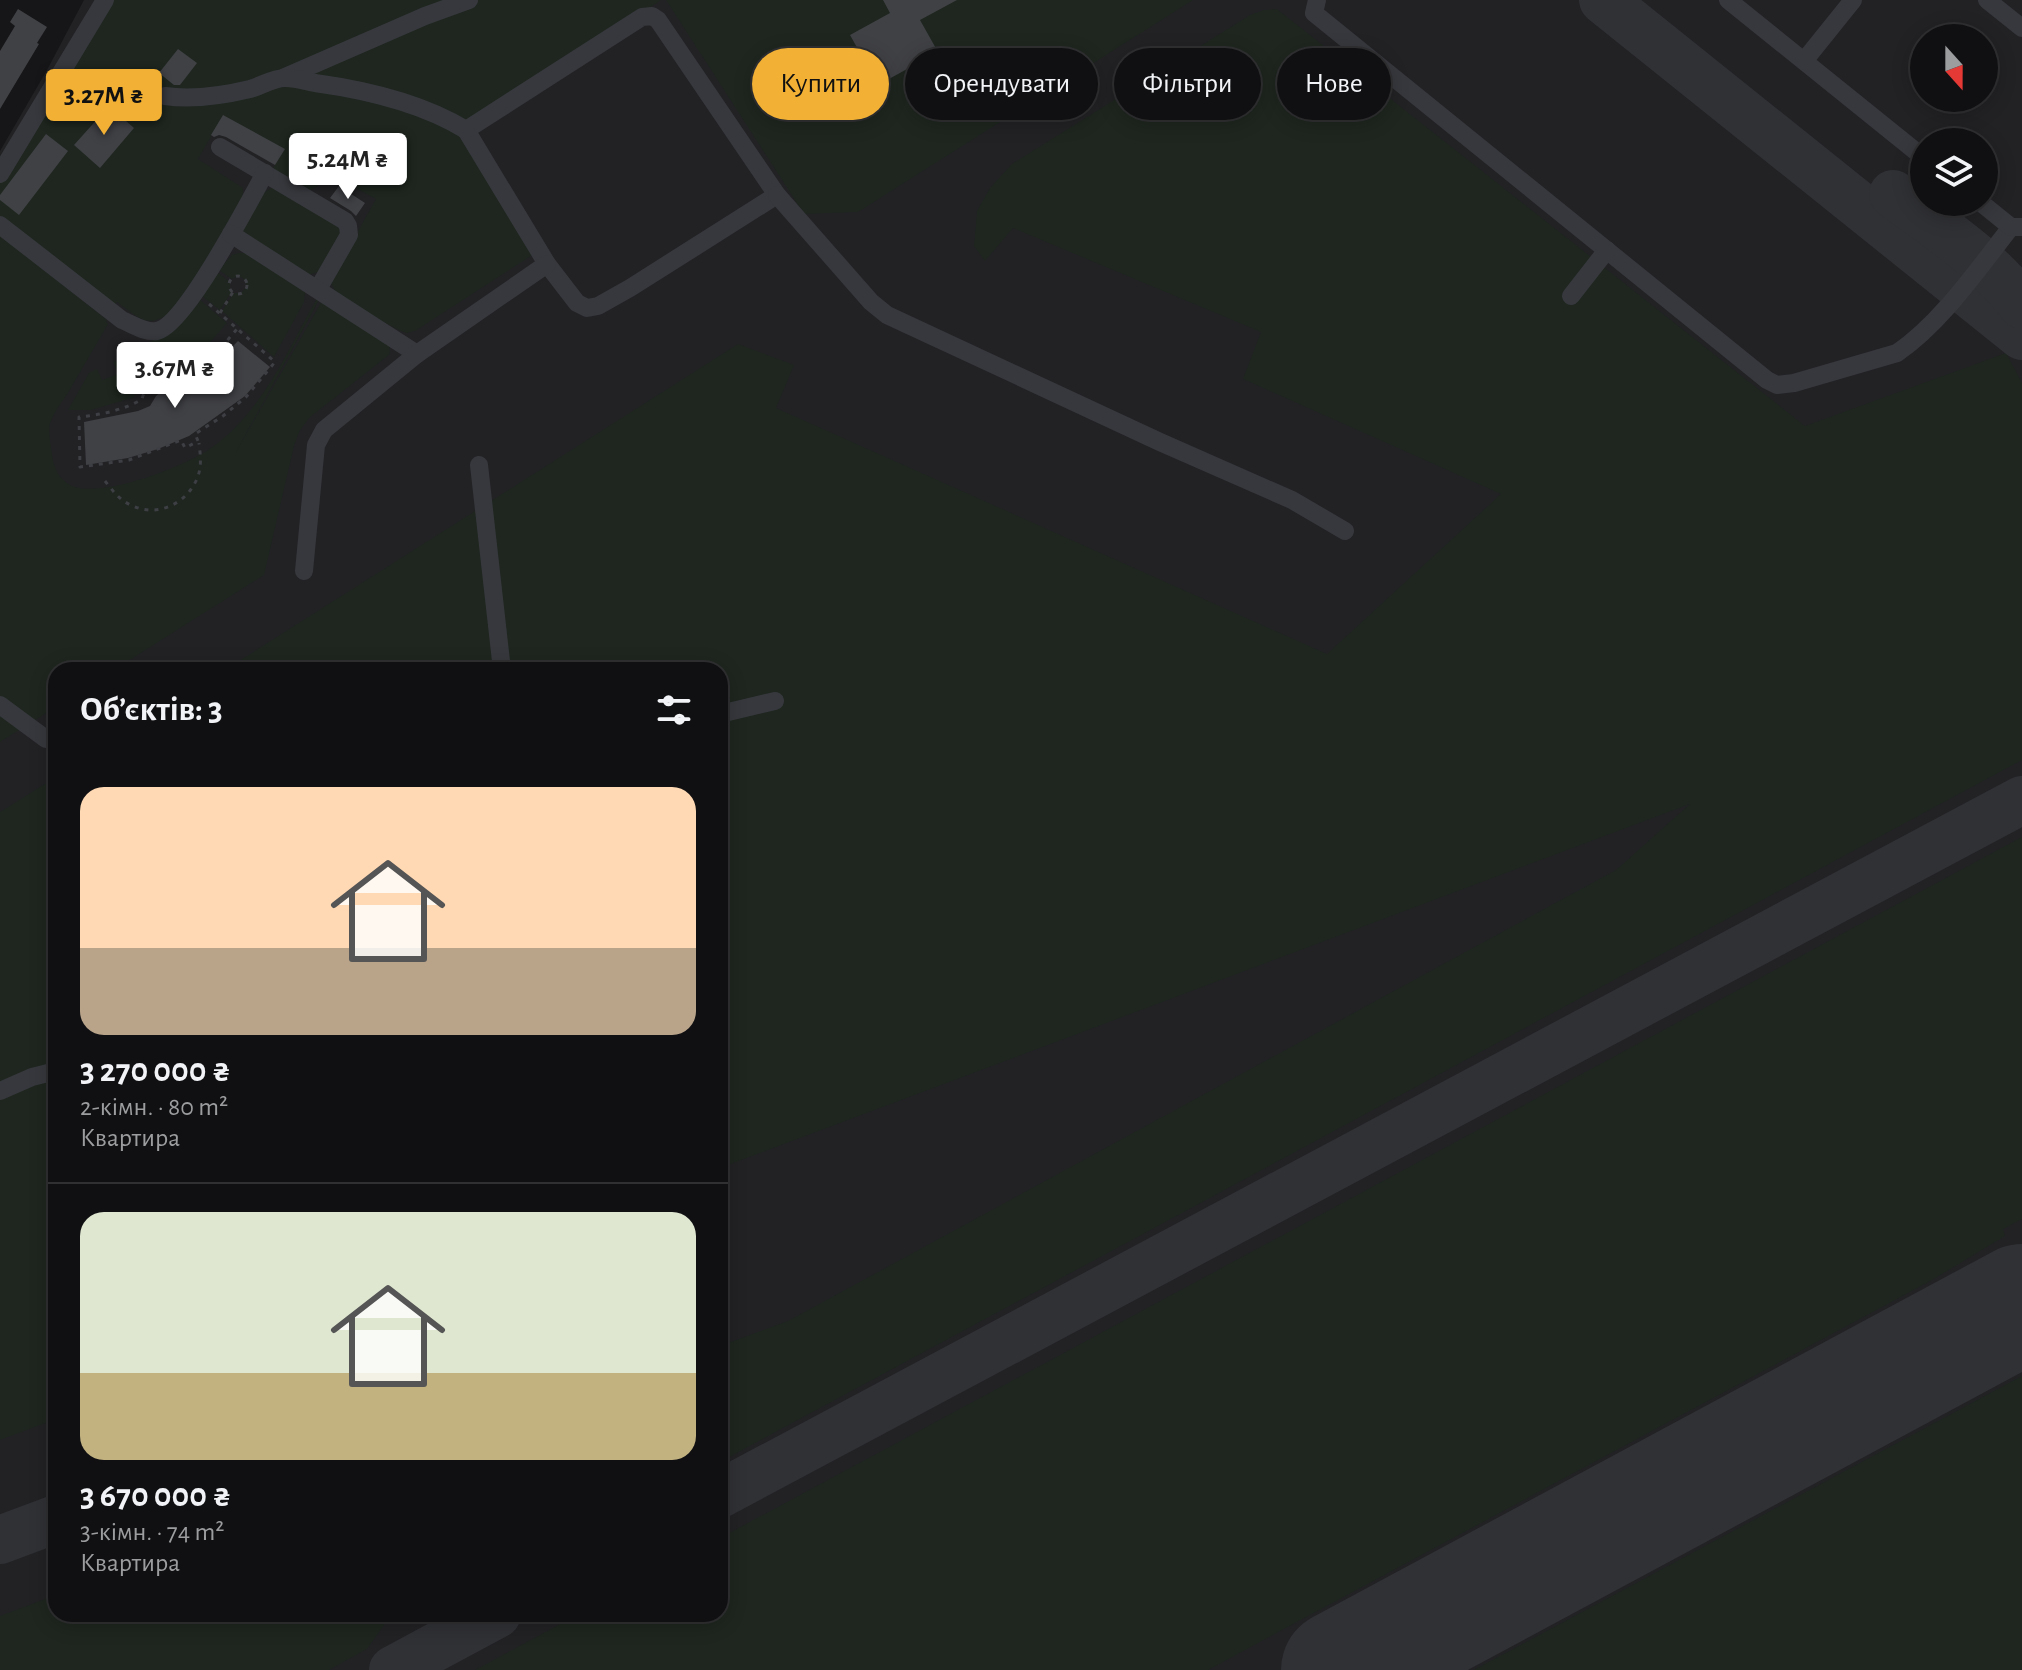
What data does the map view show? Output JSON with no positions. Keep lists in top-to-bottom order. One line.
{"north":"bottom","page":{"chip":["Купити","Орендувати","Фільтри","Нове"],"price":["3.27M ₴","5.24M ₴","3.67M ₴"],"heading":"Об’єктів: 3","list":[{"name":"3 270 000 ₴","note":"2-кімн. · 80 m² · Квартира"},{"name":"3 670 000 ₴","note":"3-кімн. · 74 m² · Квартира"}]}}
